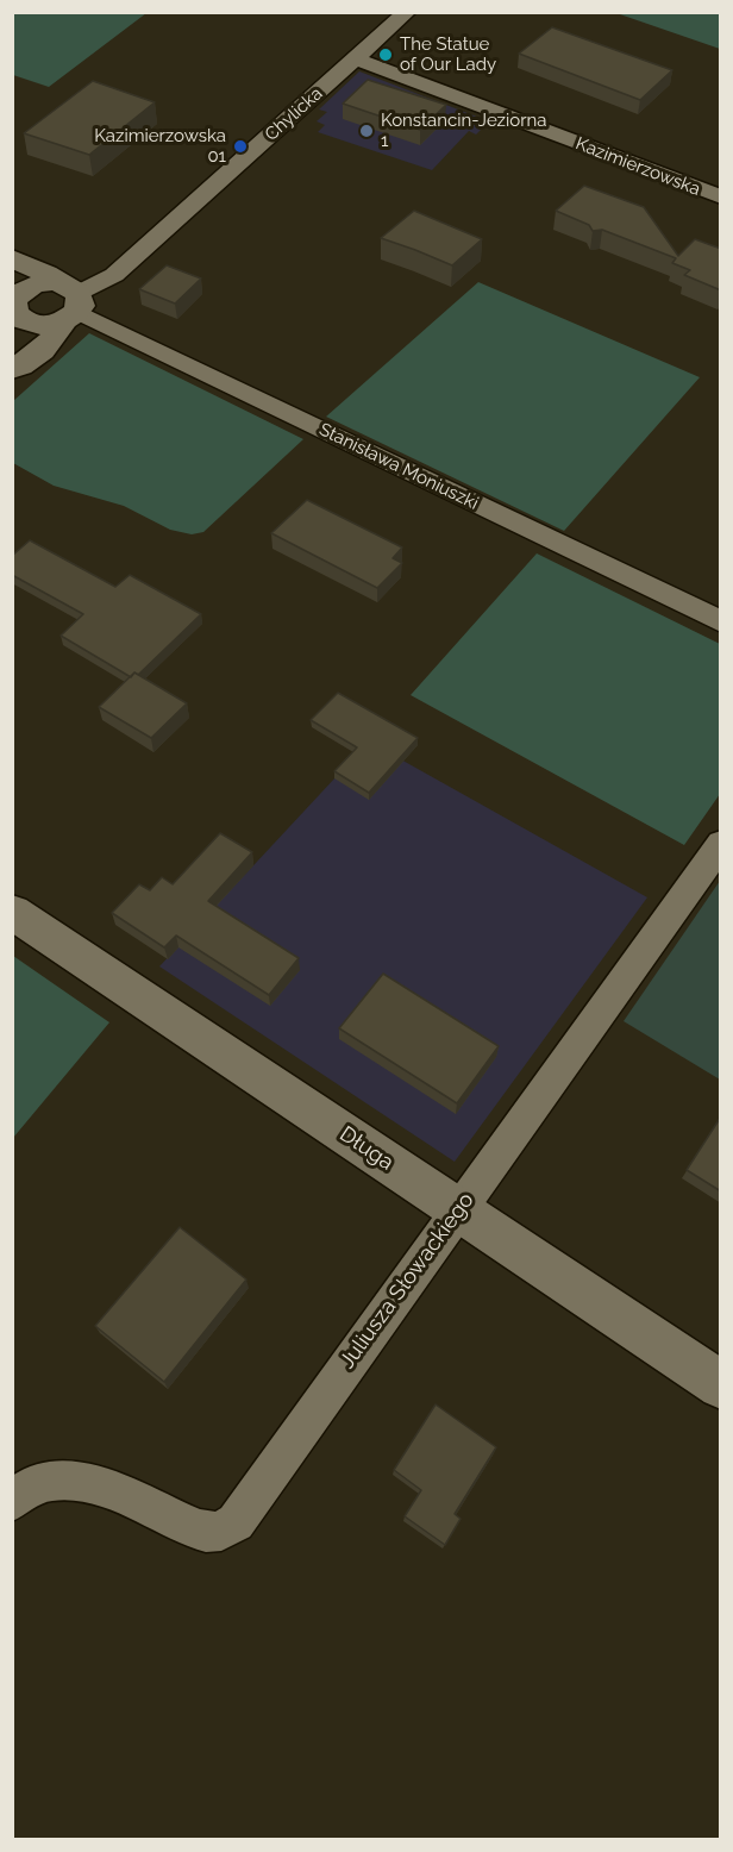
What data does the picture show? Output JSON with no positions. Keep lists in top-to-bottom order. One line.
{"streets":{"street":["Chylicka","Kazimierzowska","Stanisława Moniuszki","Długa","Juliusza Słowackiego"]},"crossings":[["Chylicka","Kazimierzowska"],["Chylicka","Stanisława Moniuszki"],["Długa","Juliusza Słowackiego"]],"places":["The Statue of Our Lady","Konstancin-Jeziorna 1","Kazimierzowska 01"]}
